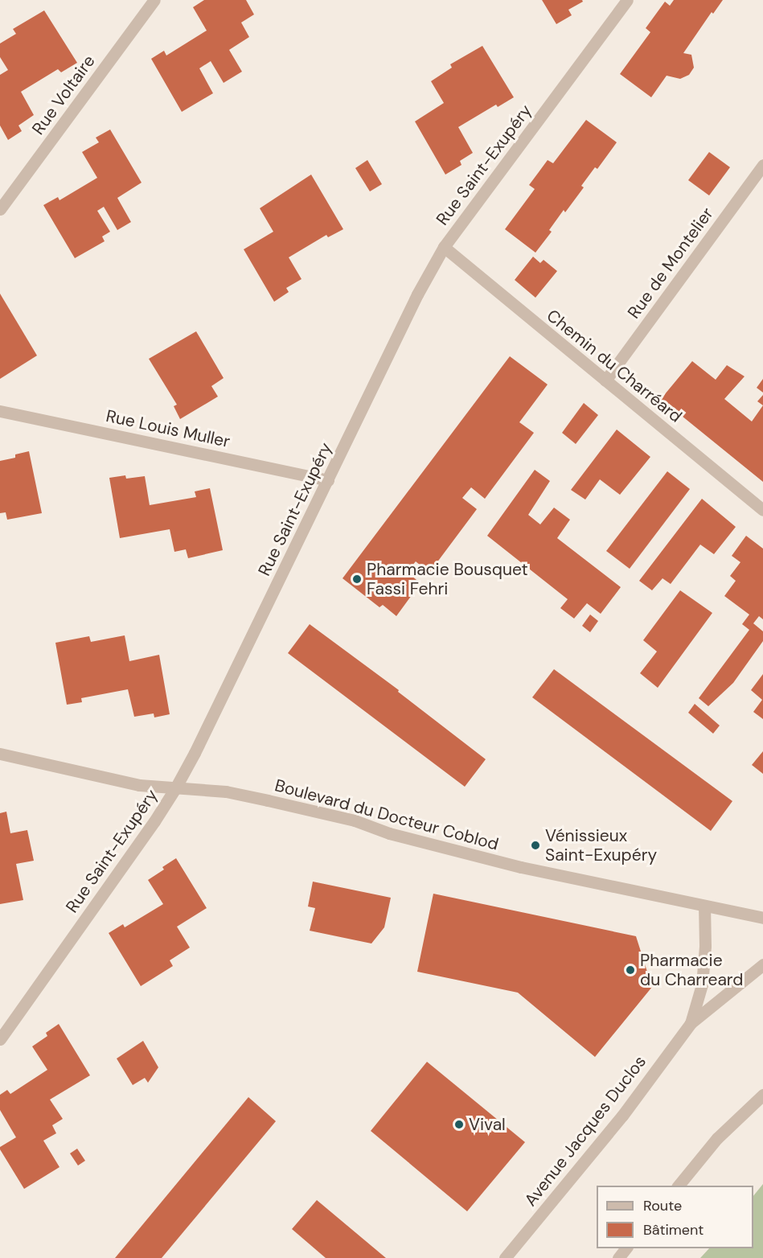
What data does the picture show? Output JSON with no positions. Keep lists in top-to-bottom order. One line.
{"streets":{"street":["Rue Voltaire","Rue Saint-Exupéry","Rue de Montelier","Chemin du Charréard","Rue Louis Muller","Boulevard du Docteur Coblod","Avenue Jacques Duclos"]},"crossings":[["Rue Saint-Exupéry","Chemin du Charréard"],["Rue Saint-Exupéry","Rue Louis Muller"],["Rue Saint-Exupéry","Boulevard du Docteur Coblod"],["Rue de Montelier","Chemin du Charréard"],["Boulevard du Docteur Coblod","Avenue Jacques Duclos"]],"places":["Pharmacie Bousquet Fassi Fehri","Vénissieux Saint-Exupéry","Pharmacie du Charreard","Vival"],"legend":["Route","Bâtiment"]}
